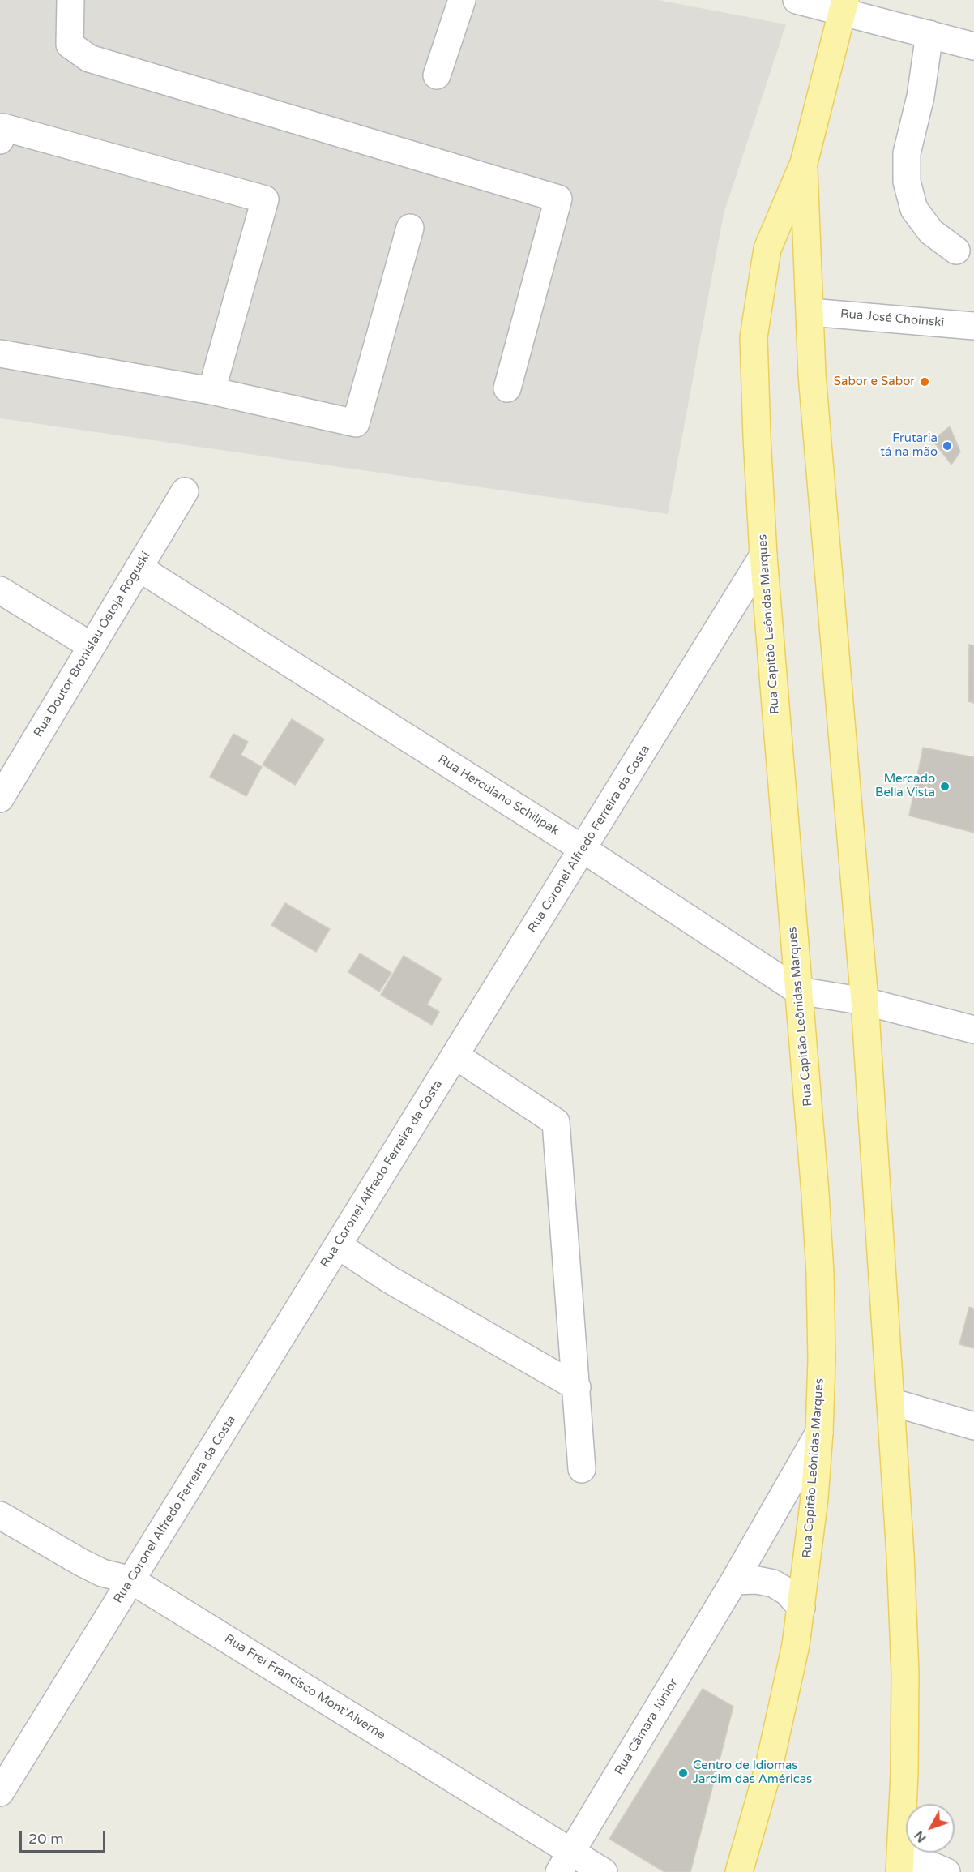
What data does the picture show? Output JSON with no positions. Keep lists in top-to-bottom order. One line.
{"streets":{"main road":["Rua Capitão Leônidas Marques"],"street":["Rua José Choinski","Rua Doutor Bronislau Ostoja Roguski","Rua Herculano Schilipak","Rua Coronel Alfredo Ferreira da Costa","Rua Frei Francisco Mont'Alverne","Rua Câmara Júnior"]},"crossings":[["Rua José Choinski","Rua Capitão Leônidas Marques"],["Rua Capitão Leônidas Marques","Rua Herculano Schilipak"],["Rua Capitão Leônidas Marques","Rua Coronel Alfredo Ferreira da Costa"],["Rua Capitão Leônidas Marques","Rua Câmara Júnior"],["Rua Doutor Bronislau Ostoja Roguski","Rua Herculano Schilipak"],["Rua Herculano Schilipak","Rua Coronel Alfredo Ferreira da Costa"],["Rua Coronel Alfredo Ferreira da Costa","Rua Frei Francisco Mont'Alverne"],["Rua Frei Francisco Mont'Alverne","Rua Câmara Júnior"]],"places":["Sabor e Sabor","Frutaria tá na mão","Mercado Bella Vista","Centro de Idiomas Jardim das Américas"],"scale_bar":"20 m","north":"bottom left"}
